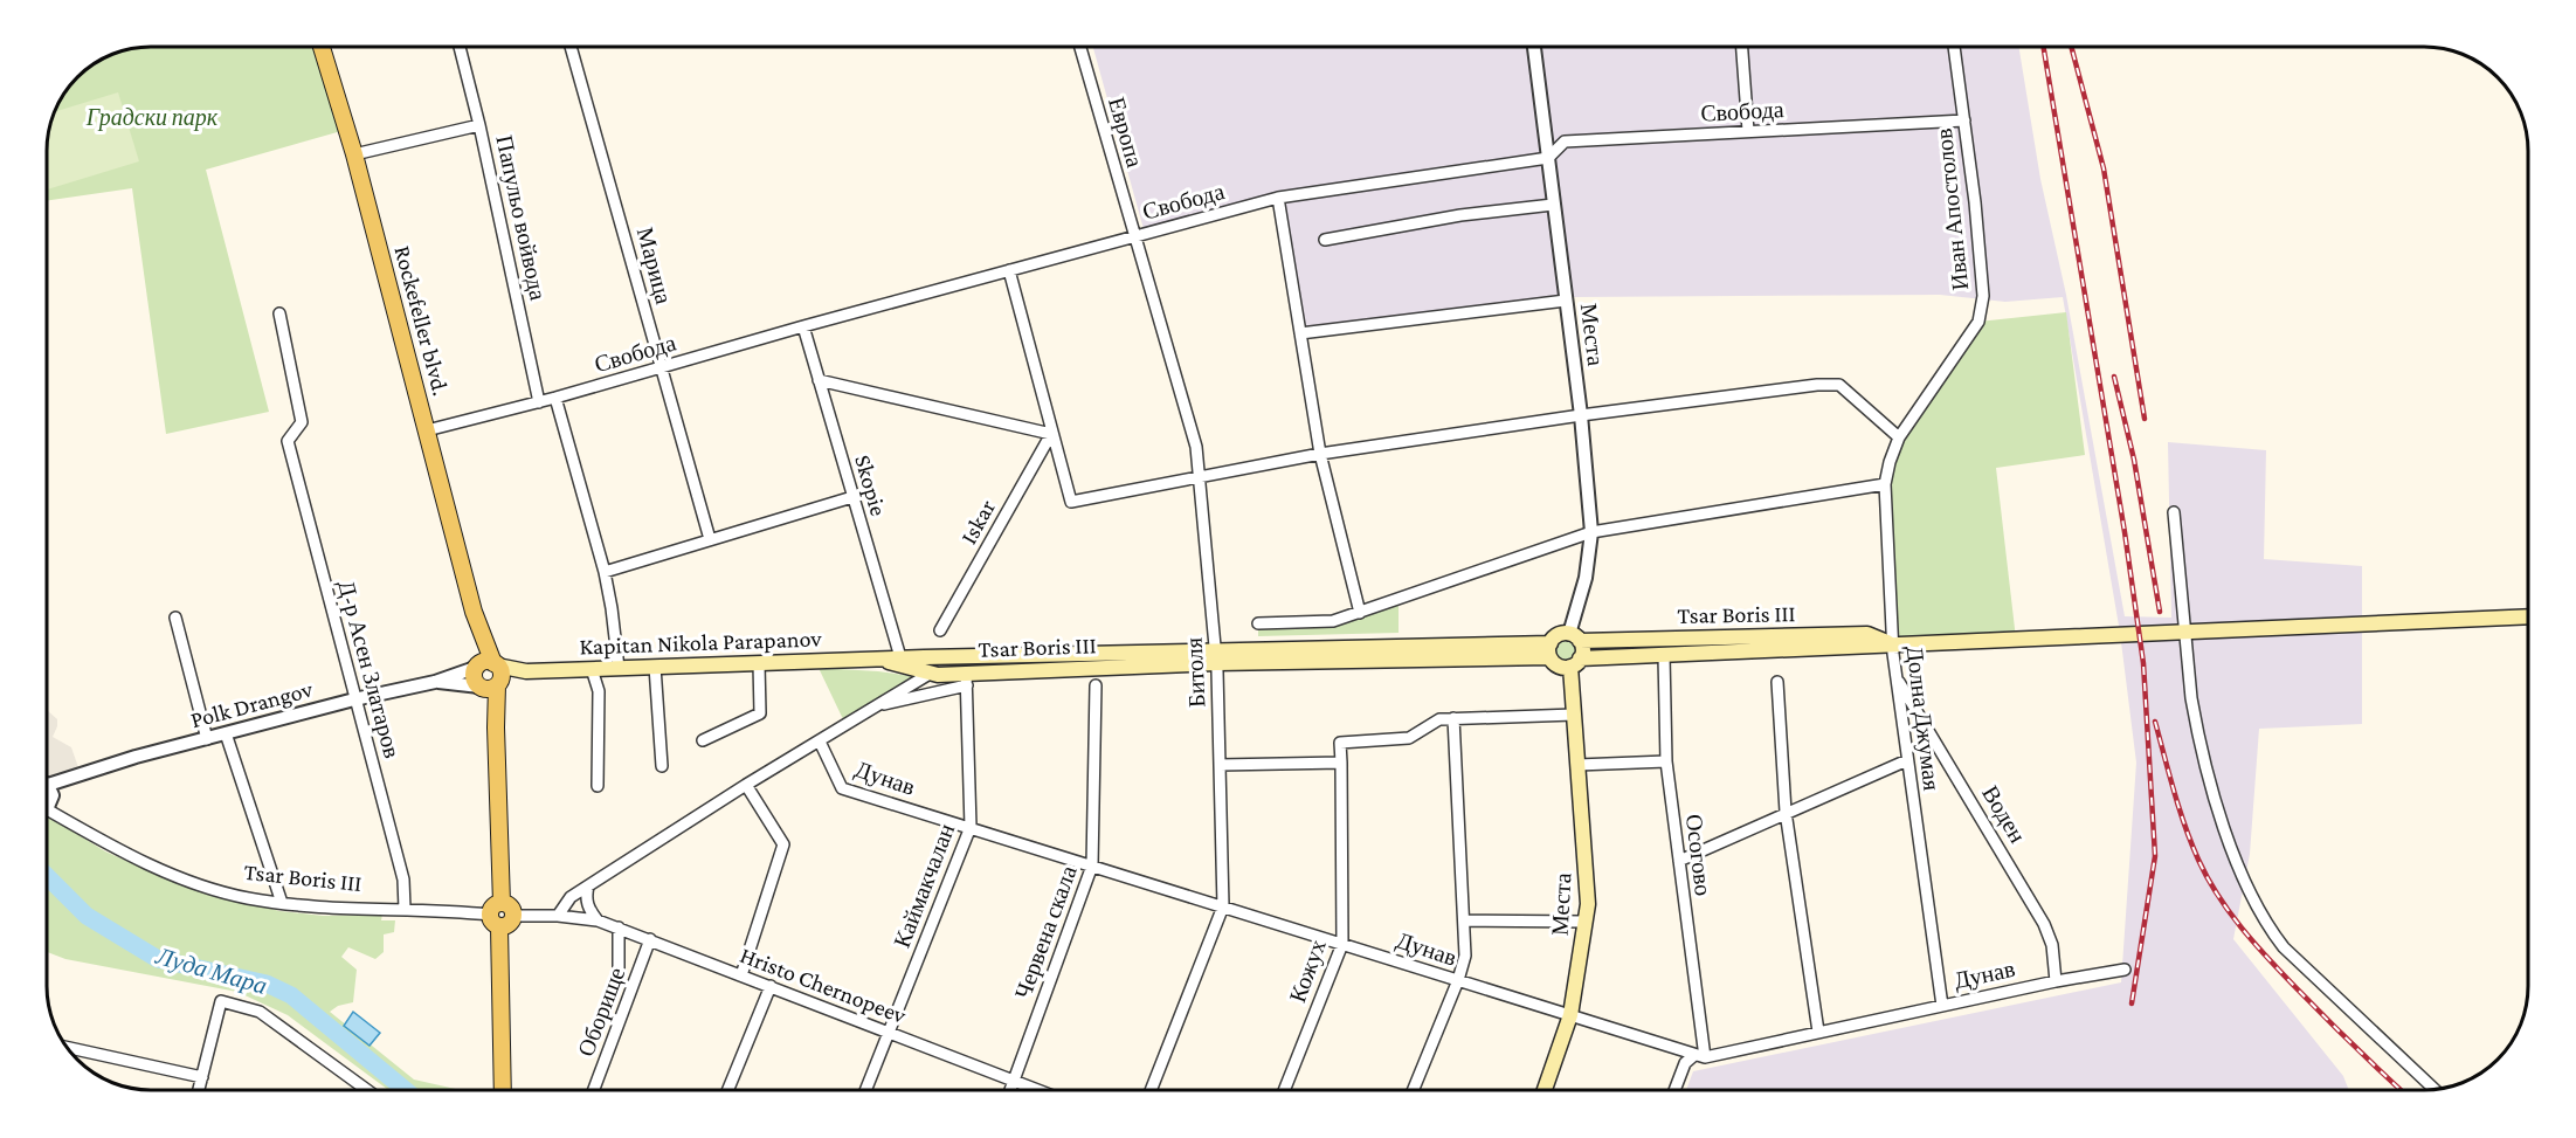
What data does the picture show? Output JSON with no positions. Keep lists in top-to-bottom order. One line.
{"streets":{"main road":["Rockefeller blvd.","Места","Tsar Boris III","Kapitan Nikola Parapanov"],"street":["Свобода","Европа","Иван Апостолов","Папульо войвода","Марица","Skopie","Iskar","Д-р Асен Златаров","Битоля","Polk Drangov","Долна Джумая","Дунав","Воден","Осогово","Каймакчалан","Червена скала","Кожух","Hristo Chernopeev","Оборище"]},"crossings":[["Свобода","Европа"],["Свобода","Иван Апостолов"],["Свобода","Папульо войвода"],["Свобода","Марица"],["Свобода","Rockefeller blvd."],["Свобода","Места"],["Свобода","Skopie"],["Свобода","Битоля"],["Европа","Битоля"],["Иван Апостолов","Долна Джумая"],["Rockefeller blvd.","Tsar Boris III"],["Rockefeller blvd.","Kapitan Nikola Parapanov"],["Места","Tsar Boris III"],["Места","Дунав"],["Skopie","Kapitan Nikola Parapanov"],["Tsar Boris III","Kapitan Nikola Parapanov"],["Tsar Boris III","Д-р Асен Златаров"],["Tsar Boris III","Битоля"],["Tsar Boris III","Долна Джумая"],["Tsar Boris III","Дунав"],["Tsar Boris III","Осогово"],["Tsar Boris III","Каймакчалан"],["Tsar Boris III","Hristo Chernopeev"],["Д-р Асен Златаров","Polk Drangov"],["Битоля","Дунав"],["Долна Джумая","Дунав"],["Долна Джумая","Воден"],["Дунав","Воден"],["Дунав","Осогово"],["Дунав","Каймакчалан"],["Дунав","Червена скала"],["Дунав","Кожух"],["Каймакчалан","Hristo Chernopeev"],["Червена скала","Hristo Chernopeev"],["Hristo Chernopeev","Оборище"]],"water":["Луда Мара"],"parks":["Градски парк"]}
